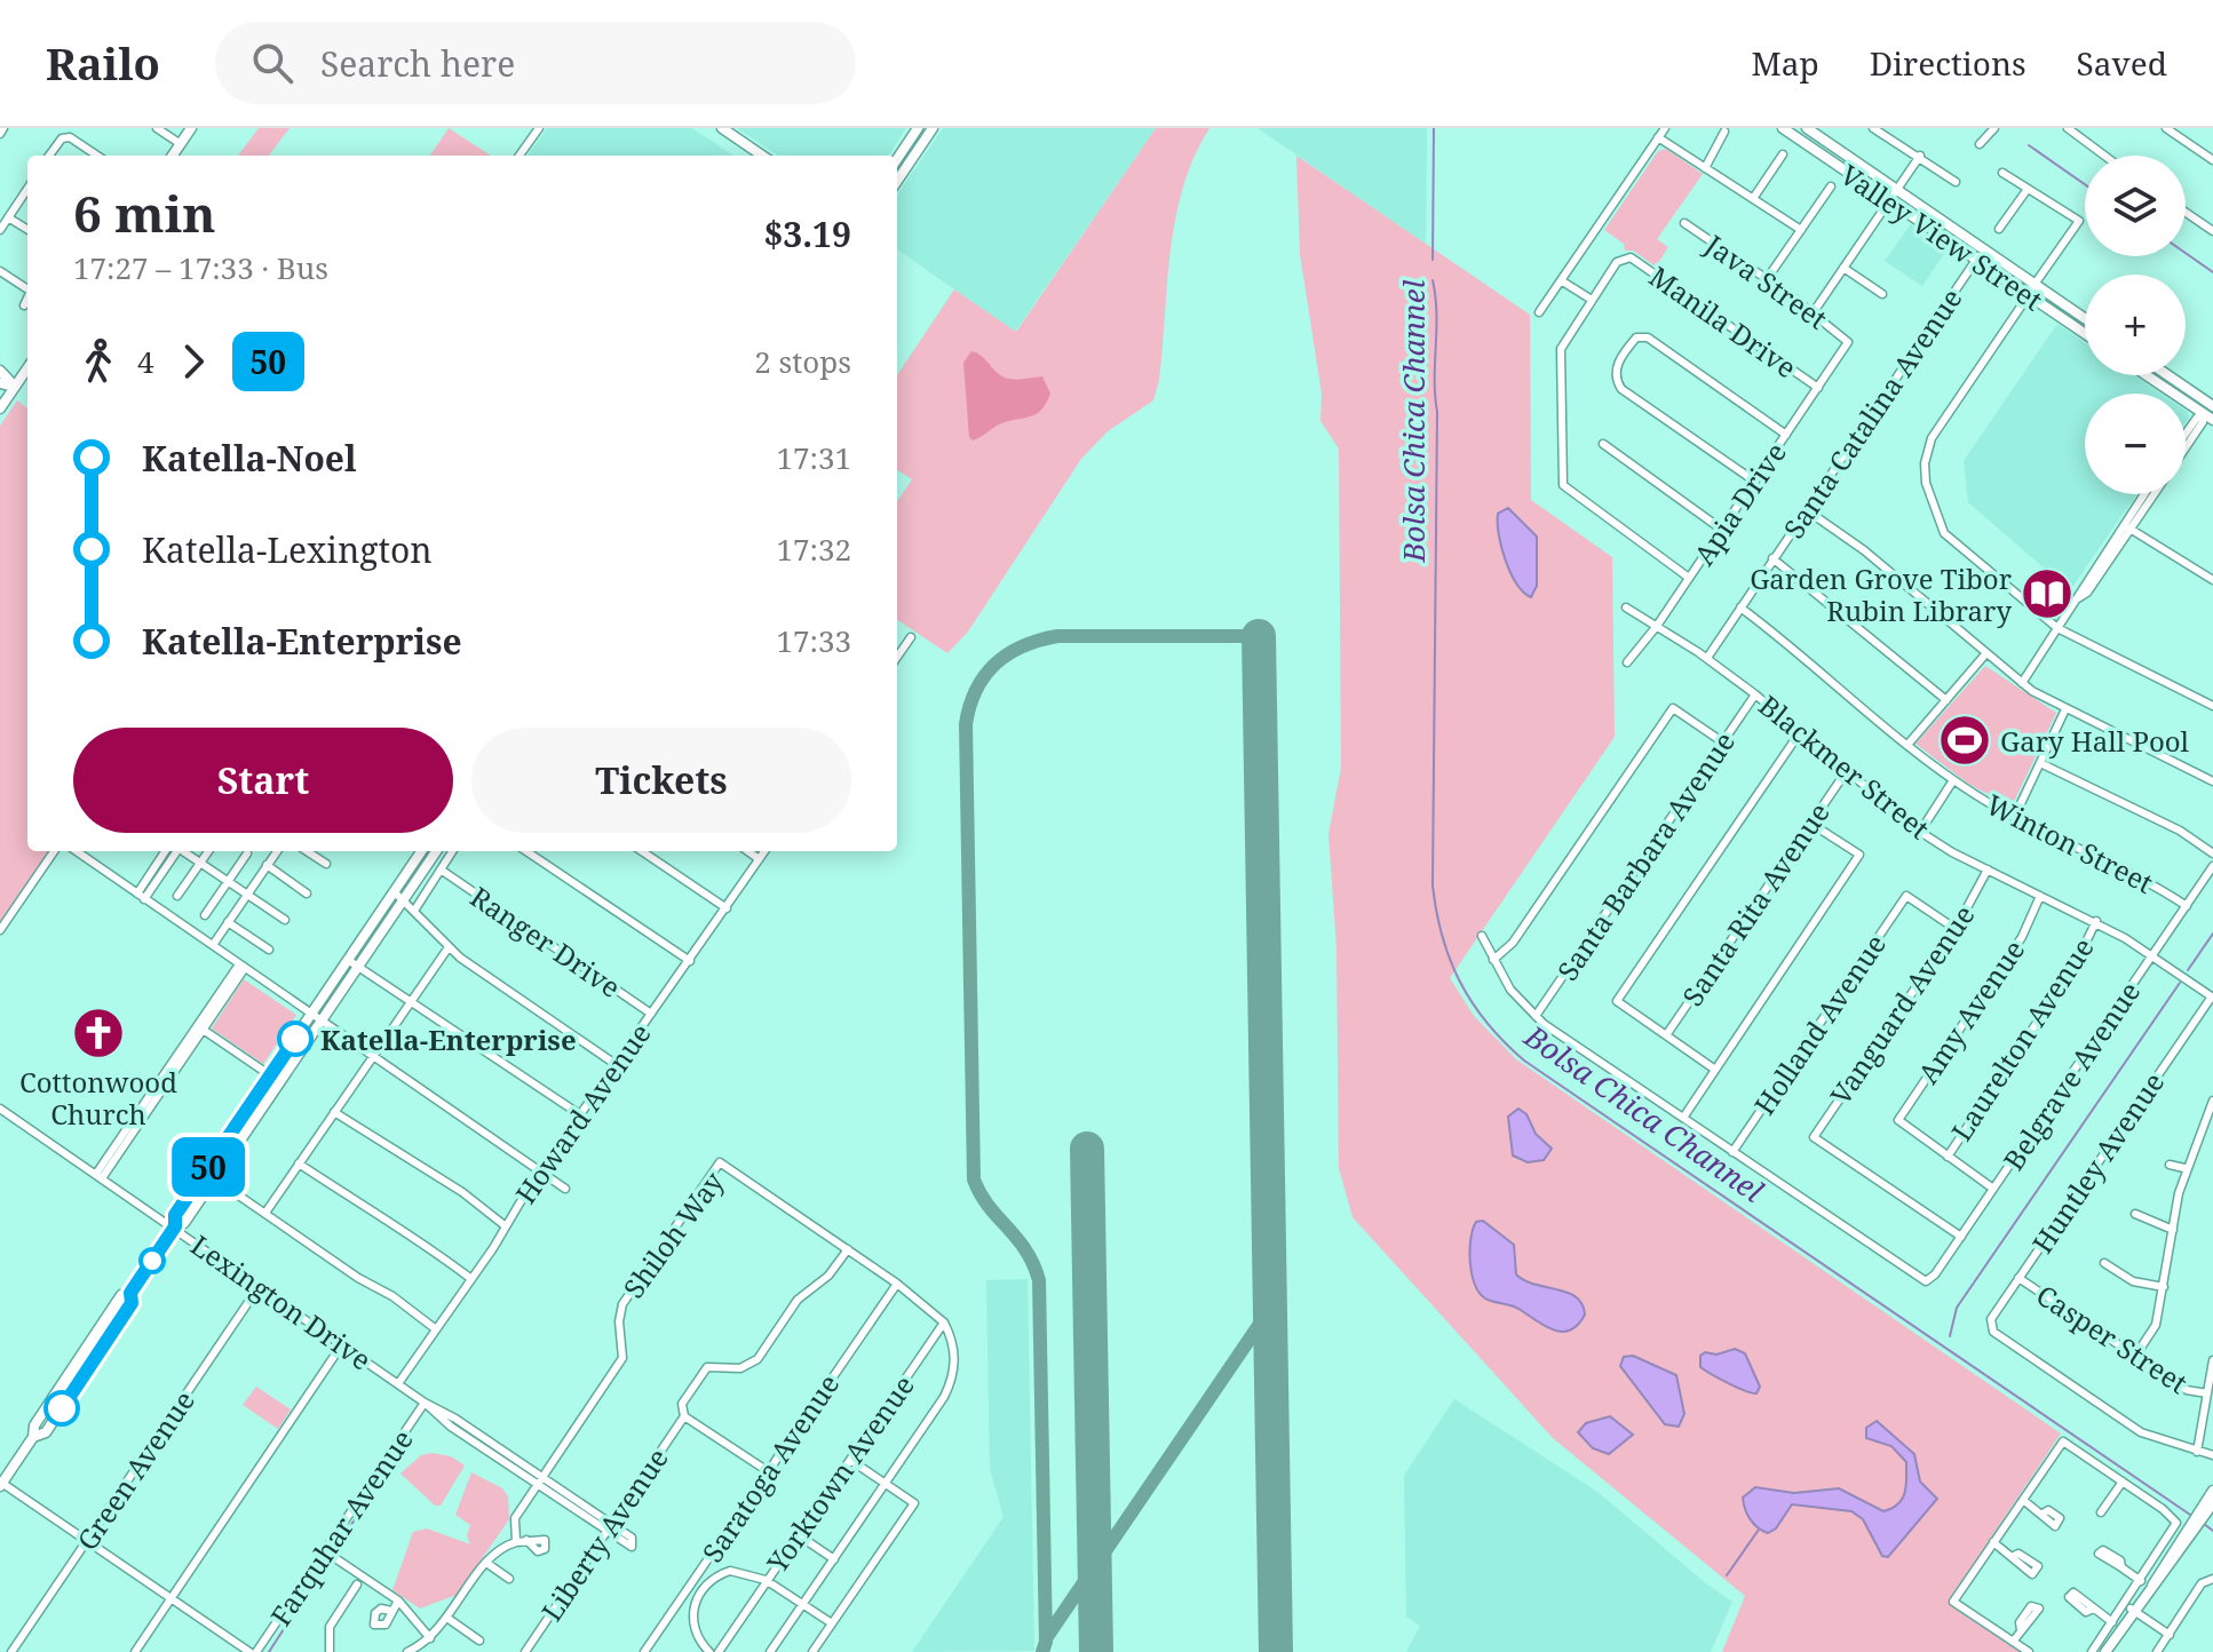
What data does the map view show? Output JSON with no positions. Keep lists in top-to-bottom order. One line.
{"streets":{"main road":["Valley View Street"],"street":["Java Street","Manila Drive","Santa Catalina Avenue","Apia Drive","Blackmer Street","Winton Street","Santa Barbara Avenue","Santa Rita Avenue","Ranger Drive","Vanguard Avenue","Amy Avenue","Holland Avenue","Laurelton Avenue","Belgrave Avenue","Howard Avenue","Huntley Avenue","Shiloh Way","Lexington Drive","Casper Street","Saratoga Avenue","Green Avenue","Yorktown Avenue","Farquhar Avenue","Liberty Avenue"]},"crossings":[["Valley View Street","Santa Catalina Avenue"],["Java Street","Apia Drive"],["Manila Drive","Apia Drive"],["Santa Catalina Avenue","Blackmer Street"],["Santa Catalina Avenue","Winton Street"],["Apia Drive","Blackmer Street"],["Blackmer Street","Santa Barbara Avenue"],["Blackmer Street","Santa Rita Avenue"],["Blackmer Street","Vanguard Avenue"],["Blackmer Street","Amy Avenue"],["Blackmer Street","Laurelton Avenue"],["Blackmer Street","Belgrave Avenue"],["Blackmer Street","Huntley Avenue"],["Winton Street","Belgrave Avenue"],["Ranger Drive","Howard Avenue"],["Vanguard Avenue","Holland Avenue"],["Vanguard Avenue","Belgrave Avenue"],["Amy Avenue","Laurelton Avenue"],["Holland Avenue","Belgrave Avenue"],["Howard Avenue","Lexington Drive"],["Huntley Avenue","Casper Street"],["Shiloh Way","Lexington Drive"],["Shiloh Way","Saratoga Avenue"],["Shiloh Way","Yorktown Avenue"],["Shiloh Way","Liberty Avenue"],["Lexington Drive","Green Avenue"],["Lexington Drive","Farquhar Avenue"],["Lexington Drive","Liberty Avenue"]],"water":["Bolsa Chica Channel"],"places":{"library":["Garden Grove Tibor Rubin Library"],"sports":["Gary Hall Pool"],"church":["Cottonwood Church"],"other":["Katella-Enterprise"]},"lines":["bus line 50"],"page":{"header":"Railo","search":"Search here","nav":["Map","Directions","Saved"],"on_map":"50","map_buttons":["+","−"],"heading":["6 min","17:27 – 17:33 · Bus","$3.19"],"legs":["4","50","2 stops"],"list":[{"name":"Katella-Noel","value":"17:31"},{"name":"Katella-Lexington","value":"17:32"},{"name":"Katella-Enterprise","value":"17:33"}],"buttons":["Start","Tickets"]}}
